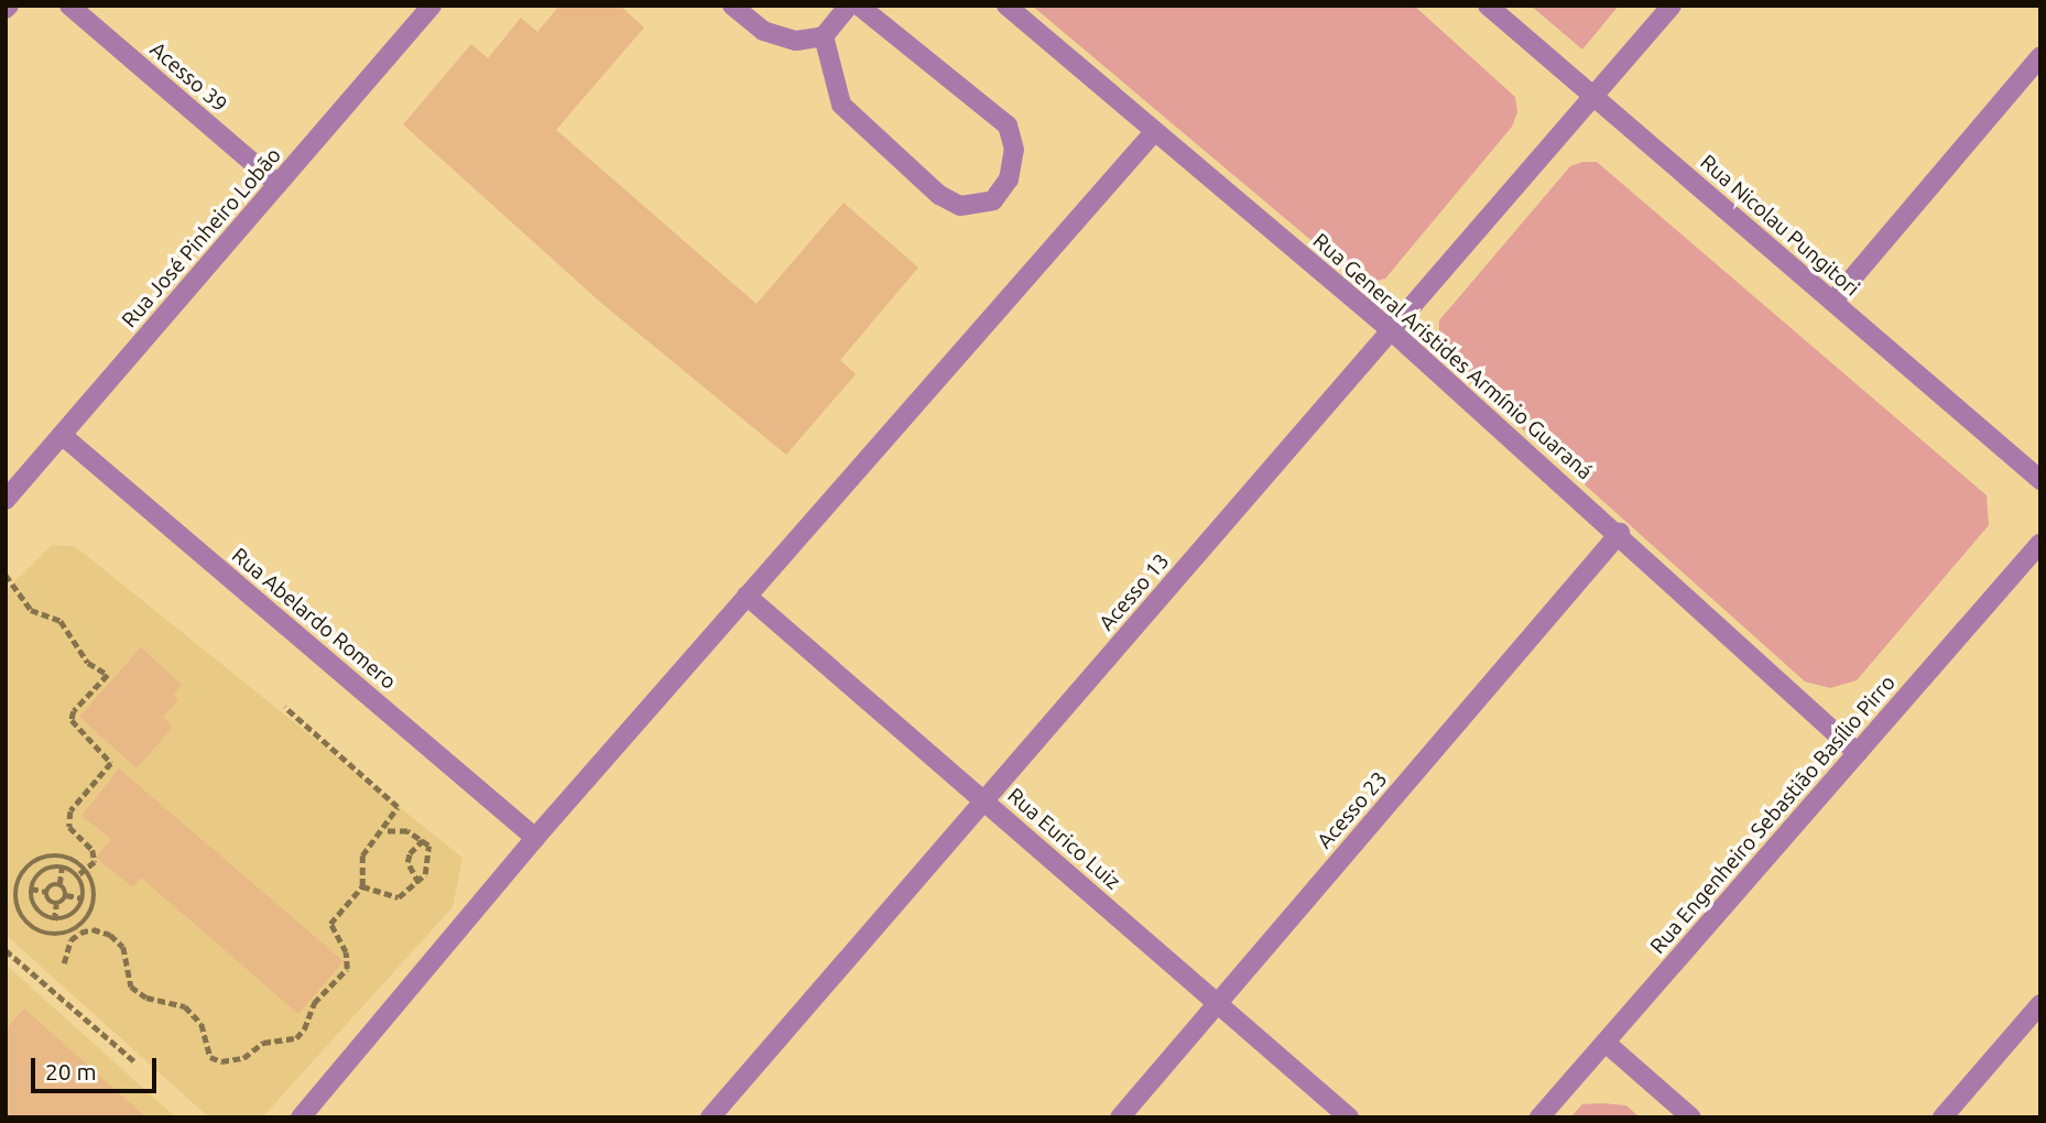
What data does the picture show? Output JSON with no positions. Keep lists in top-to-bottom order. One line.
{"streets":{"street":["Acesso 39","Rua Nicolau Pungitori","Rua José Pinheiro Lobão","Rua General Aristides Armínio Guaraná","Acesso 13","Rua Abelardo Romero","Acesso 23","Rua Engenheiro Sebastião Basílio Pirro","Rua Eurico Luiz"]},"crossings":[["Acesso 39","Rua José Pinheiro Lobão"],["Rua Nicolau Pungitori","Acesso 13"],["Rua José Pinheiro Lobão","Rua Abelardo Romero"],["Rua General Aristides Armínio Guaraná","Acesso 13"],["Rua General Aristides Armínio Guaraná","Acesso 23"],["Rua General Aristides Armínio Guaraná","Rua Engenheiro Sebastião Basílio Pirro"],["Acesso 13","Rua Eurico Luiz"],["Acesso 23","Rua Eurico Luiz"]],"scale_bar":"20 m"}
